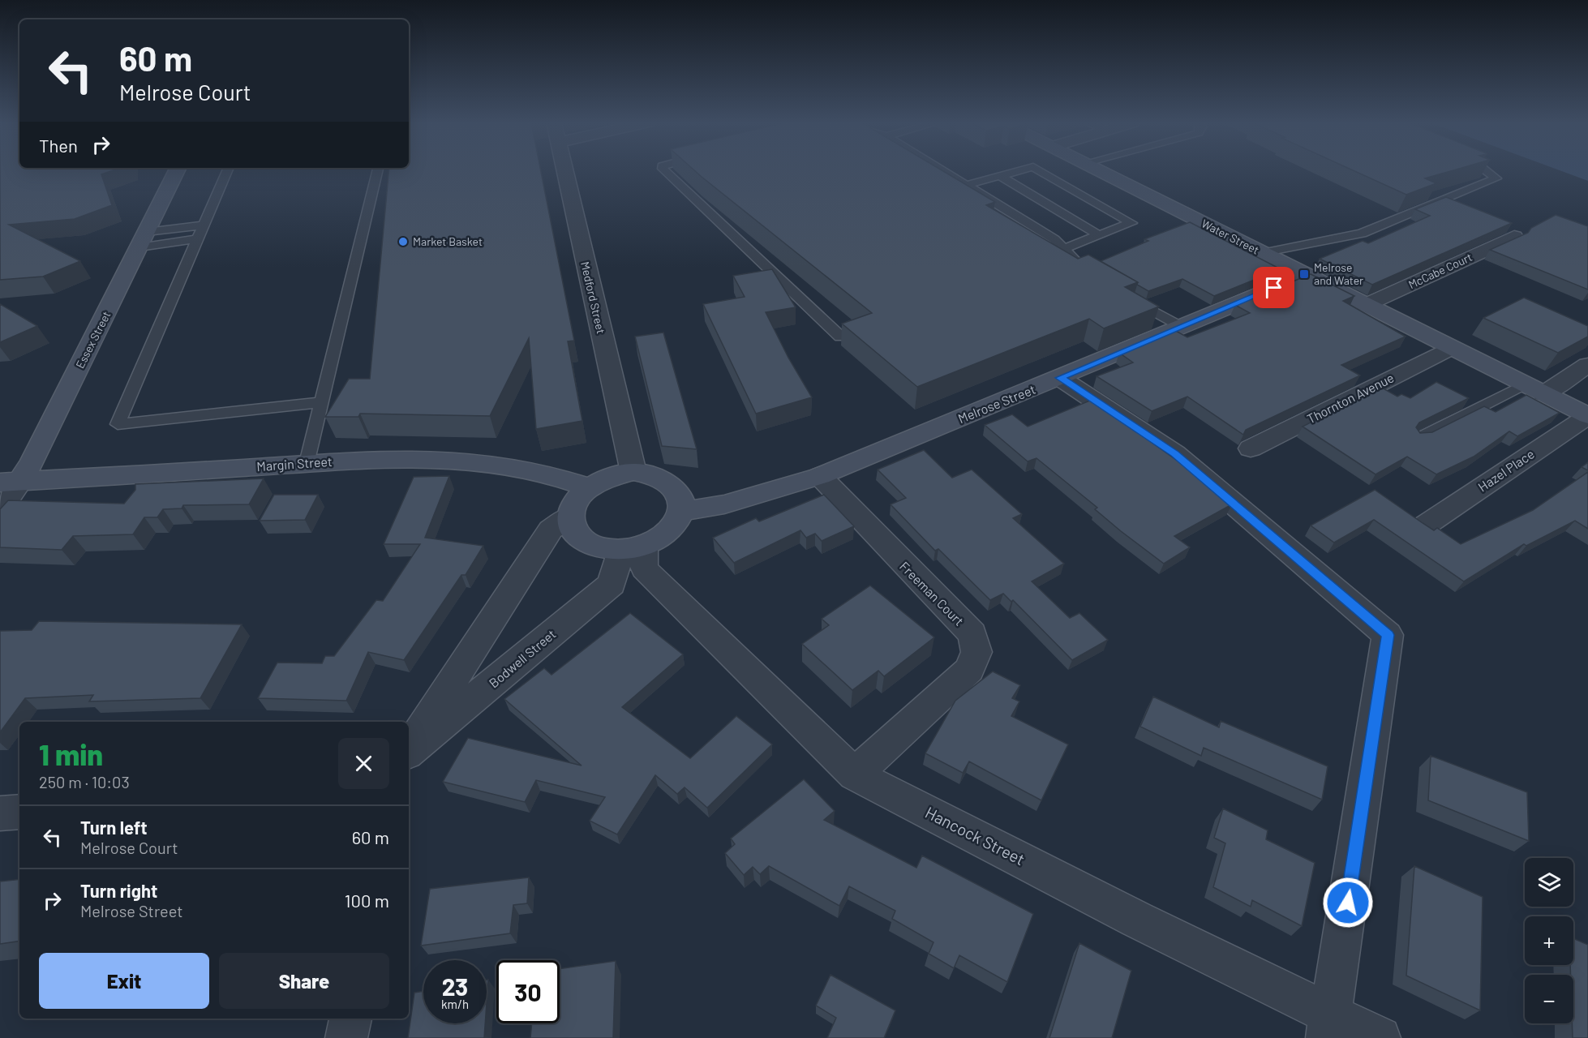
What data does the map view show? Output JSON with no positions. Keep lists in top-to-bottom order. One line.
{"streets":{"street":["Water Street","McCabe Court","Medford Street","Essex Street","Thornton Avenue","Melrose Street","Margin Street","Hazel Place","Freeman Court","Bodwell Street","Hancock Street"]},"crossings":[["Water Street","McCabe Court"],["Water Street","Thornton Avenue"],["Water Street","Melrose Street"],["Water Street","Hazel Place"],["Medford Street","Melrose Street"],["Medford Street","Margin Street"],["Medford Street","Bodwell Street"],["Medford Street","Hancock Street"],["Essex Street","Margin Street"],["Melrose Street","Margin Street"],["Melrose Street","Freeman Court"],["Melrose Street","Bodwell Street"],["Melrose Street","Hancock Street"],["Margin Street","Bodwell Street"],["Margin Street","Hancock Street"],["Freeman Court","Hancock Street"],["Bodwell Street","Hancock Street"]],"places":{"other":["Market Basket"],"transit":["Melrose and Water"]},"page":{"turn":["60 m","Melrose Court"],"then":"Then","heading":["1 min","250 m · 10:03"],"list":[{"name":"Turn left","note":"Melrose Court","value":"60 m"},{"name":"Turn right","note":"Melrose Street","value":"100 m"}],"map_buttons":["+","−"],"buttons":["Exit","Share"],"speed":"23 km/h","limit":"30"}}
